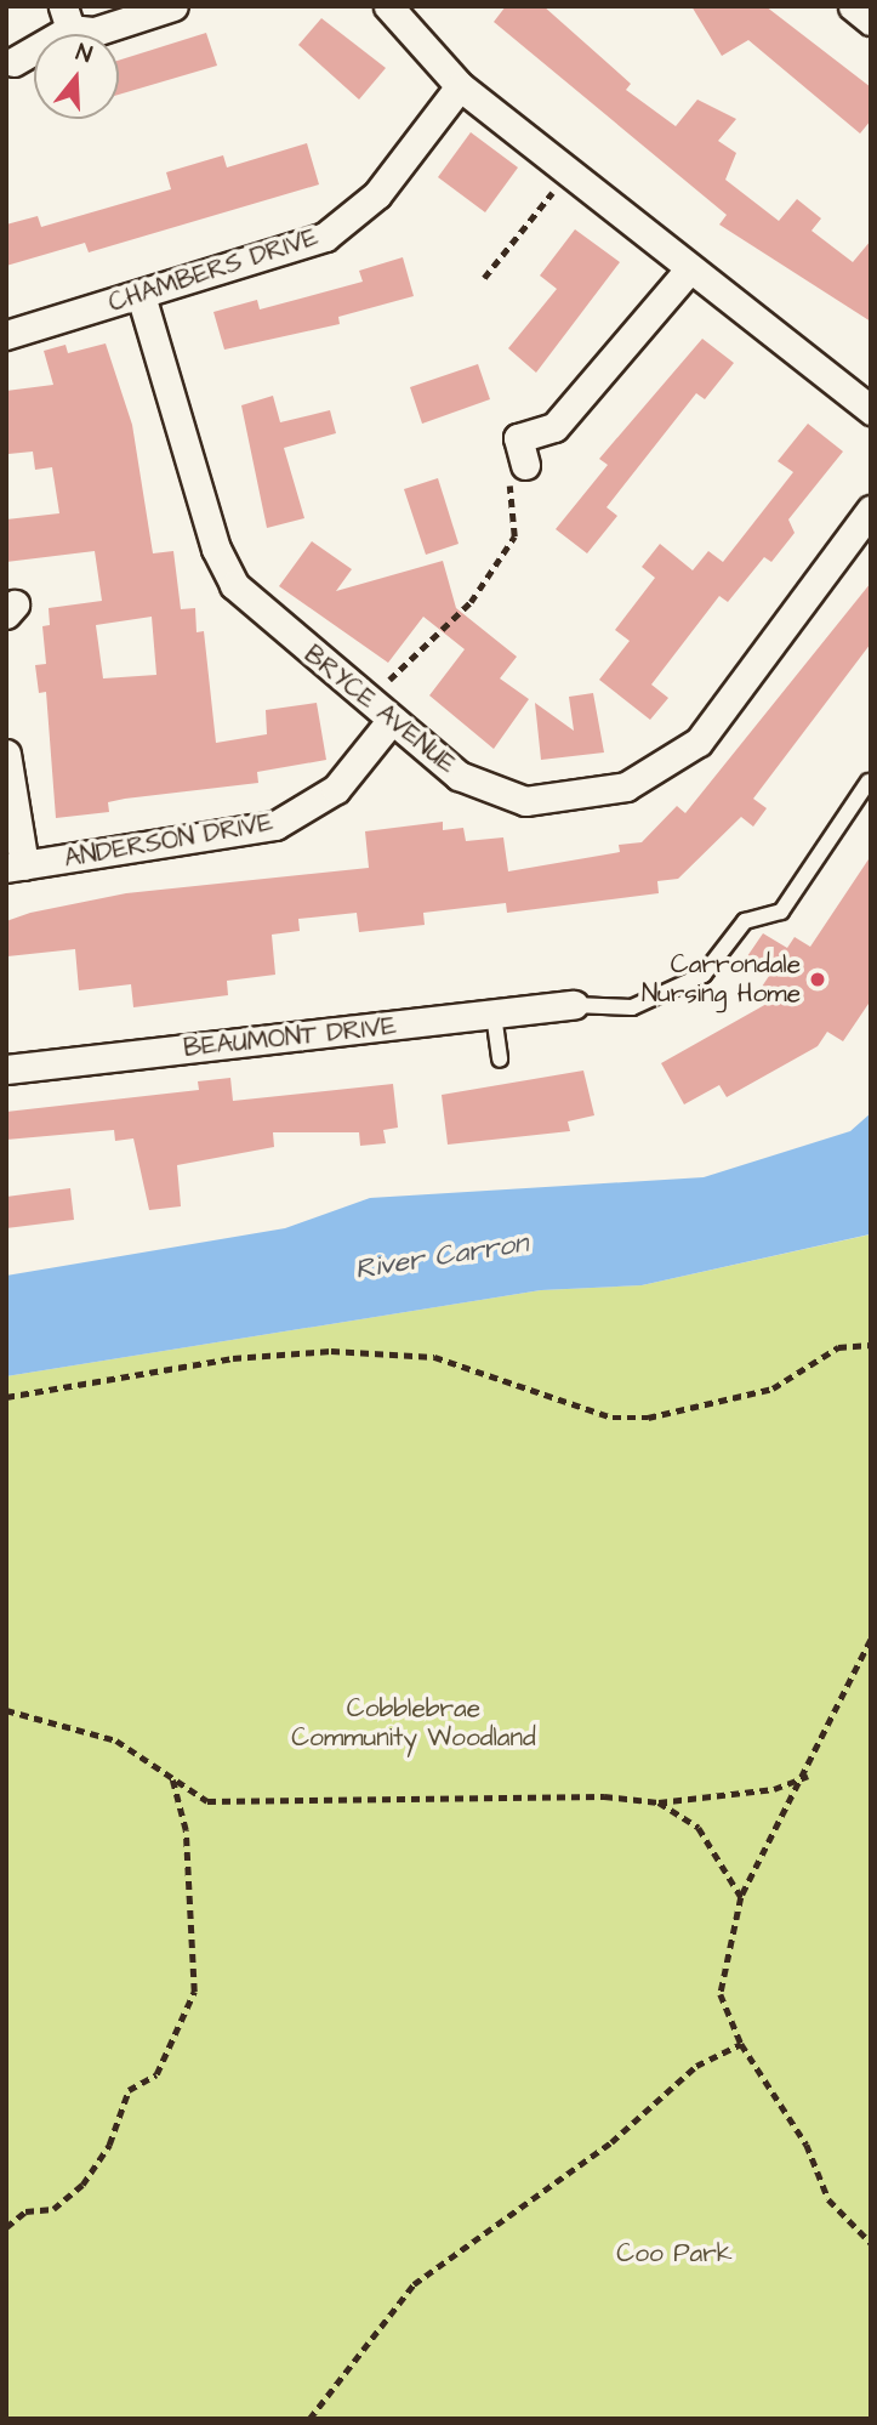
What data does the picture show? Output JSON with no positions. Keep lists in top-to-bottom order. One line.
{"streets":{"street":["CHAMBERS DRIVE","BRYCE AVENUE","ANDERSON DRIVE","BEAUMONT DRIVE"]},"crossings":[["CHAMBERS DRIVE","BRYCE AVENUE"],["BRYCE AVENUE","ANDERSON DRIVE"]],"water":["River Carron"],"parks":["Cobblebrae Community Woodland","Coo Park"],"places":["Carrondale Nursing Home"],"north":"top"}
